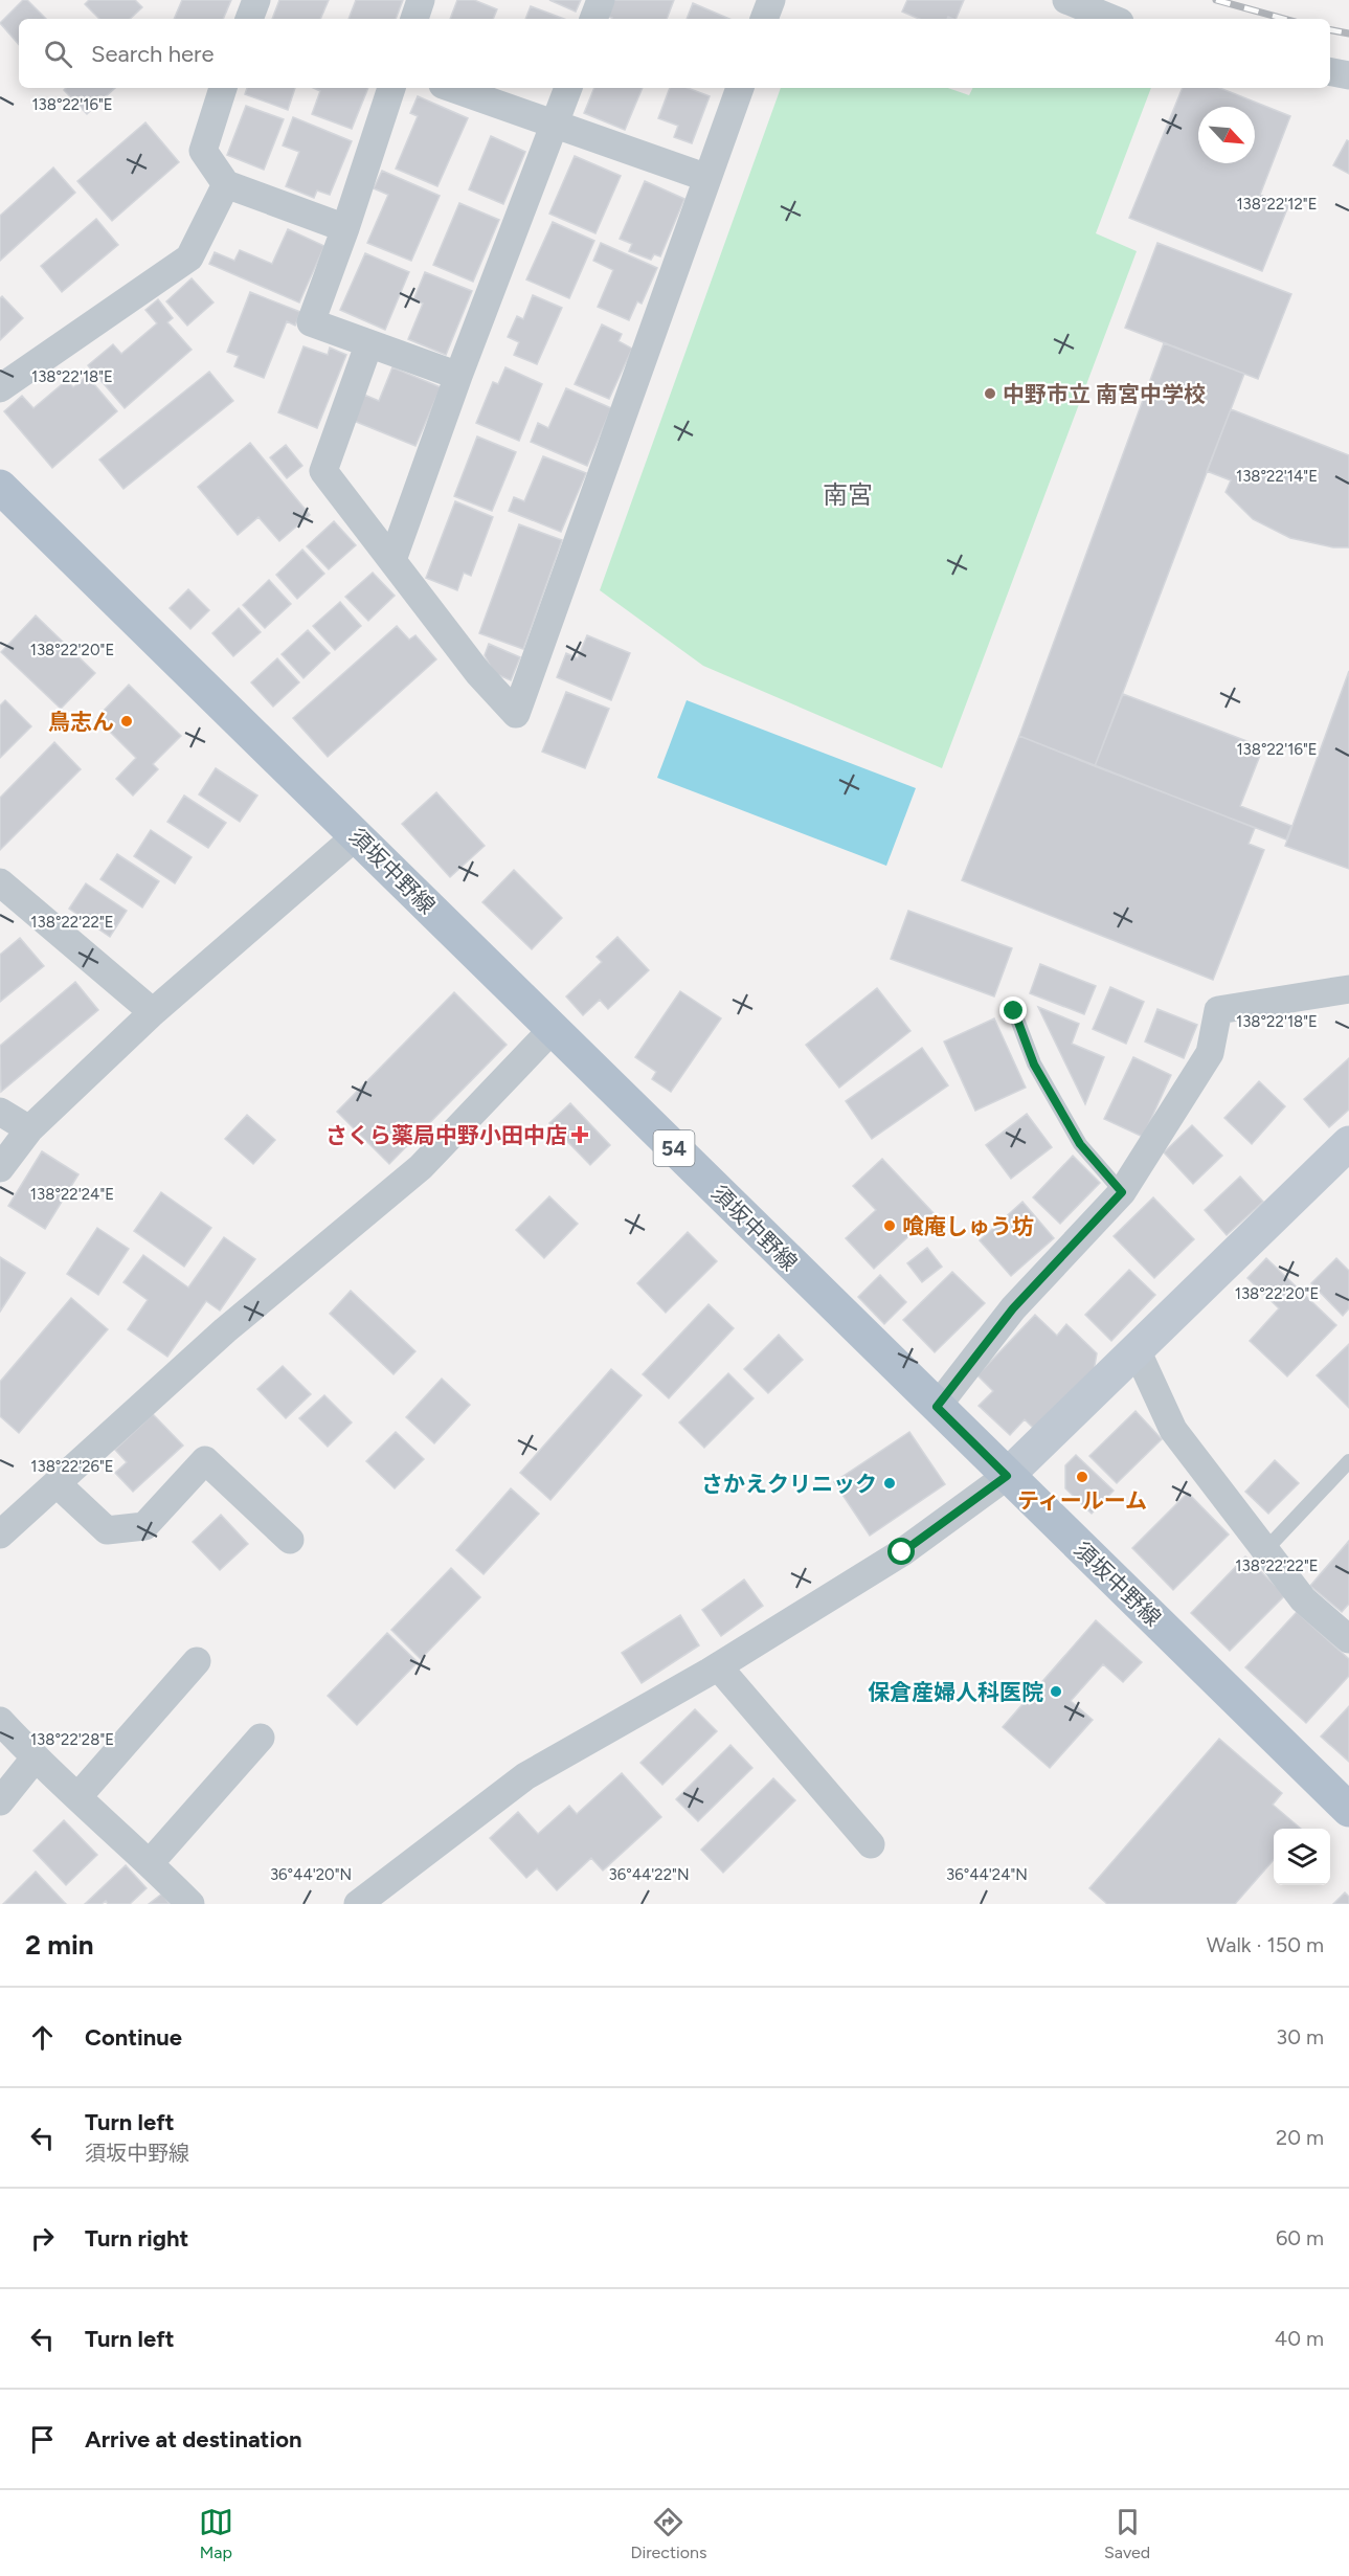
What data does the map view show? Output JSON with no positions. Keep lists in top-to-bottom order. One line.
{"streets":{"main road":["須坂中野線","54"]},"districts":["南宮"],"places":{"other":["中野市立 南宮中学校","鳥志ん","喰庵しゅう坊","ティールーム","さかえクリニック","保倉産婦人科医院"],"health":["さくら薬局中野小田中店"]},"north":"bottom right","page":{"search":"Search here","heading":["2 min","Walk · 150 m"],"list":[["Continue","30 m"],["Turn left","須坂中野線","20 m"],["Turn right","60 m"],["Turn left","40 m"],"Arrive at destination"],"nav":["Map","Directions","Saved"]},"coordinates":["138°22'16\"E","138°22'12\"E","138°22'18\"E","138°22'14\"E","138°22'20\"E","138°22'22\"E","138°22'24\"E","138°22'26\"E","138°22'28\"E","36°44'20\"N","36°44'22\"N","36°44'24\"N"]}
